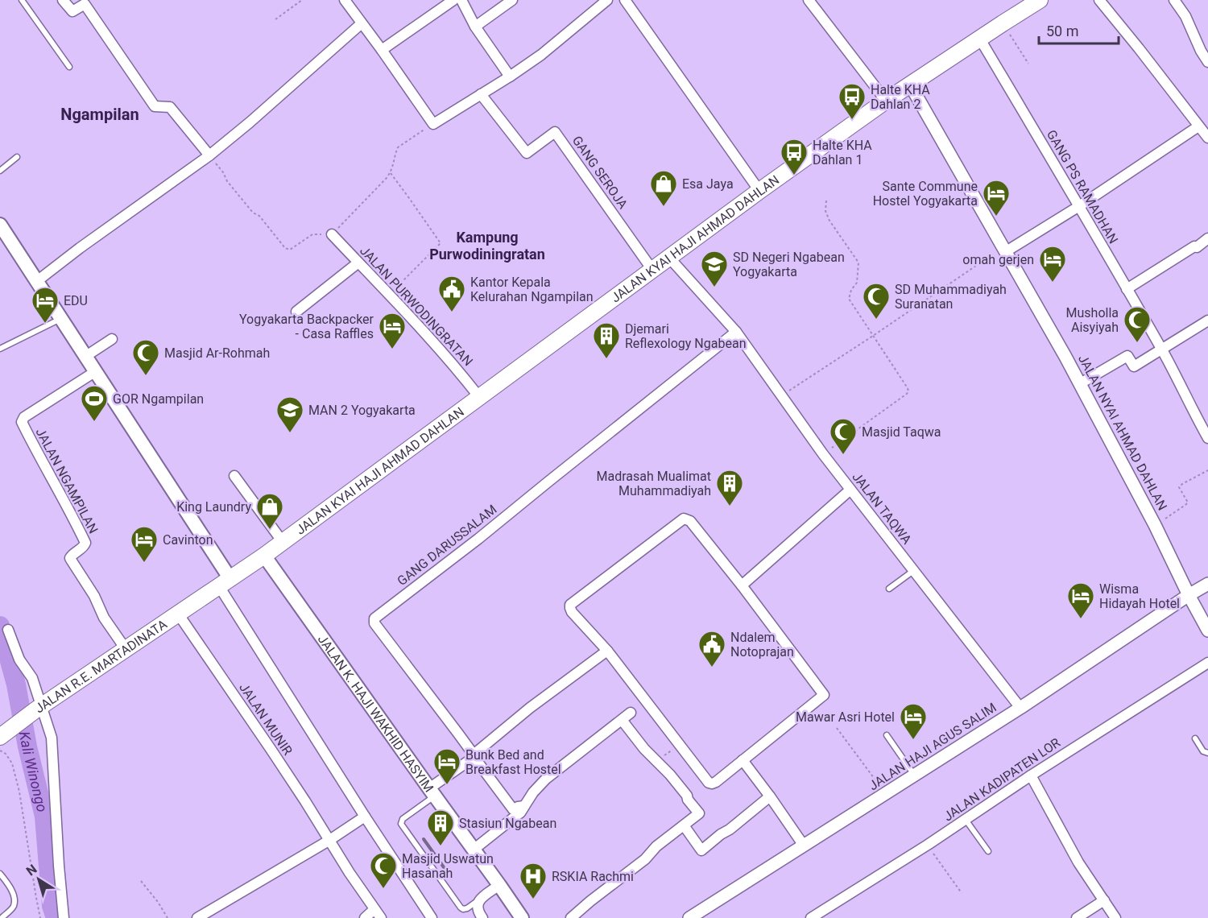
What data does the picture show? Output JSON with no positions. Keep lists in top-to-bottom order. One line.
{"streets":{"main road":["JALAN KYAI HAJI AHMAD DAHLAN","JALAN R.E. MARTADINATA","JALAN K. HAJI WAKHID HASYIM"],"street":["GANG SEROJA","GANG PS RAMADHAN","JALAN PURWODINGRATAN","JALAN NYAI AHMAD DAHLAN","JALAN NGAMPILAN","JALAN TAQWA","GANG DARUSSALAM","JALAN MUNIR","JALAN HAJI AGUS SALIM","JALAN KADIPATEN LOR"]},"crossings":[["GANG SEROJA","JALAN KYAI HAJI AHMAD DAHLAN"],["GANG PS RAMADHAN","JALAN KYAI HAJI AHMAD DAHLAN"],["JALAN KYAI HAJI AHMAD DAHLAN","JALAN PURWODINGRATAN"],["JALAN KYAI HAJI AHMAD DAHLAN","JALAN NYAI AHMAD DAHLAN"],["JALAN KYAI HAJI AHMAD DAHLAN","JALAN TAQWA"],["JALAN KYAI HAJI AHMAD DAHLAN","JALAN R.E. MARTADINATA"],["JALAN KYAI HAJI AHMAD DAHLAN","JALAN K. HAJI WAKHID HASYIM"],["JALAN NYAI AHMAD DAHLAN","JALAN HAJI AGUS SALIM"],["JALAN NGAMPILAN","JALAN R.E. MARTADINATA"],["JALAN TAQWA","GANG DARUSSALAM"],["JALAN TAQWA","JALAN HAJI AGUS SALIM"],["JALAN R.E. MARTADINATA","JALAN MUNIR"]],"districts":["Ngampilan","Kampung Purwodiningratan"],"water":["Kali Winongo"],"places":{"bus stop":["Halte KHA Dahlan 2","Halte KHA Dahlan 1"],"shop":["Esa Jaya","King Laundry"],"hotel":["Sante Commune Hostel Yogyakarta","omah gerjen","EDU","Yogyakarta Backpacker - Casa Raffles","Cavinton","Wisma Hidayah Hotel","Mawar Asri Hotel","Bunk Bed and Breakfast Hostel"],"school or university":["SD Negeri Ngabean Yogyakarta","MAN 2 Yogyakarta"],"public building":["Kantor Kepala Kelurahan Ngampilan","Ndalem Notoprajan"],"mosque":["SD Muhammadiyah Suranatan","Musholla Aisyiyah","Masjid Ar-Rohmah","Masjid Taqwa","Masjid Uswatun Hasanah"],"building":["Djemari Reflexology Ngabean","Madrasah Mualimat Muhammadiyah","Stasiun Ngabean"],"sports":["GOR Ngampilan"],"hospital":["RSKIA Rachmi"]},"scale_bar":"50 m","north":"top left"}
